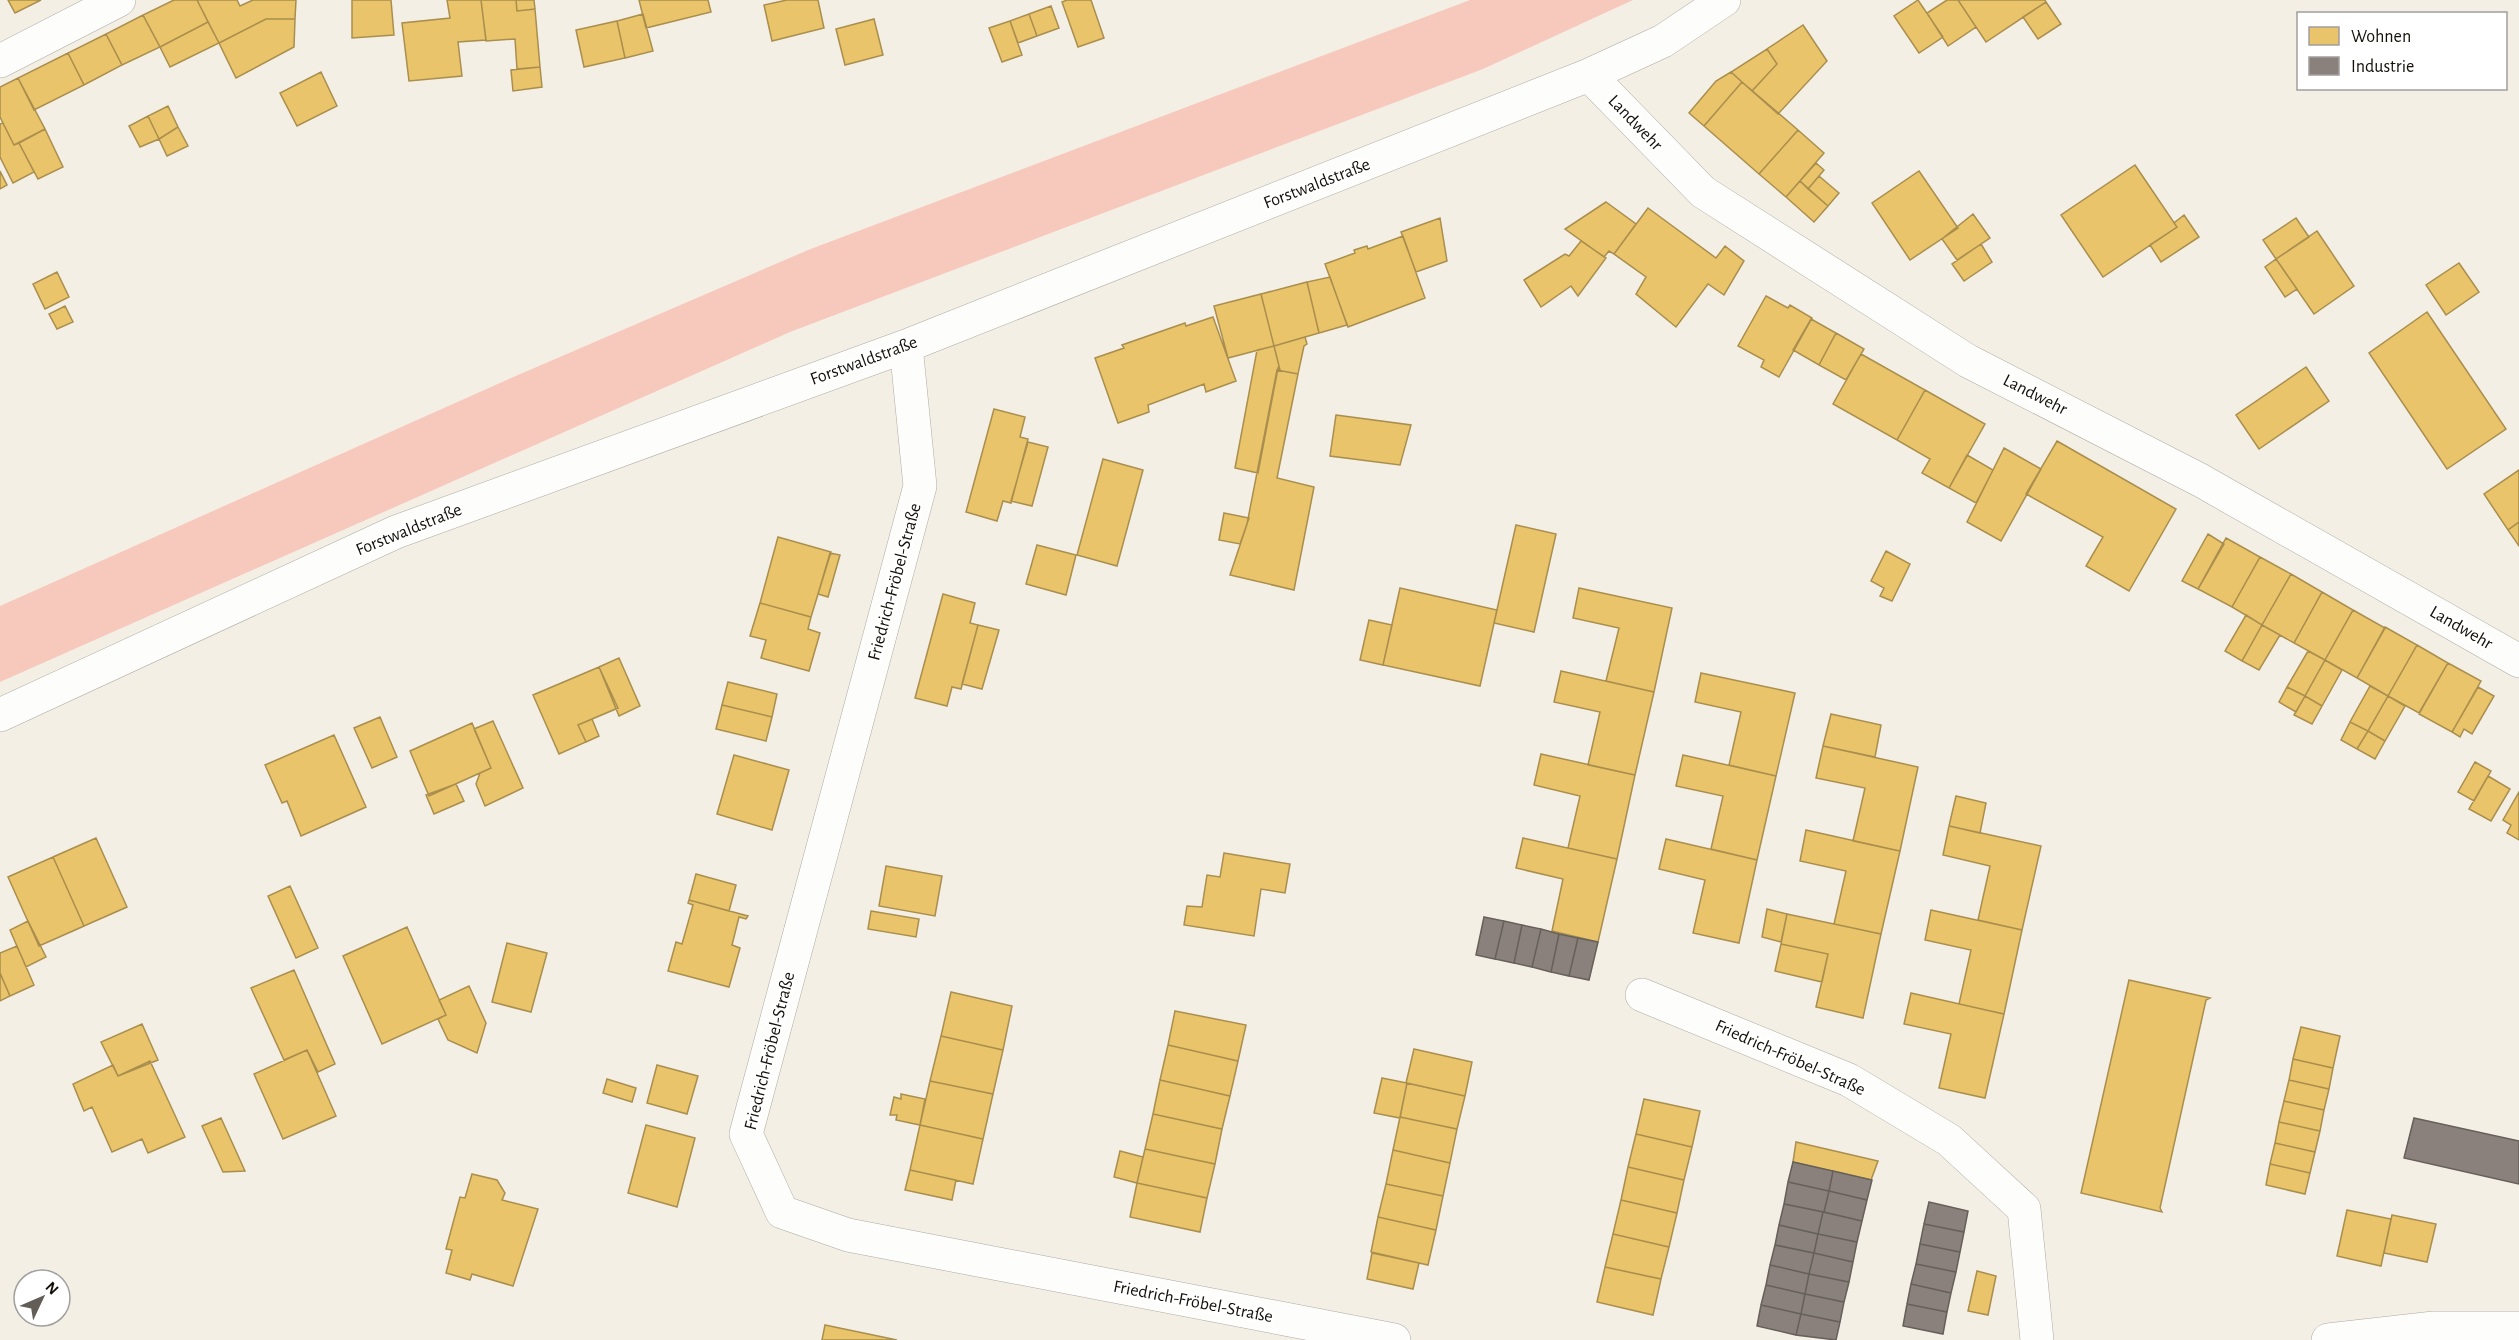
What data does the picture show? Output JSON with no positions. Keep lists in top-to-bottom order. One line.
{"streets":{"street":["Landwehr","Forstwaldstraße","Friedrich-Fröbel-Straße"]},"crossings":[["Landwehr","Forstwaldstraße"],["Forstwaldstraße","Friedrich-Fröbel-Straße"]],"legend":["Wohnen","Industrie"],"north":"top right"}
